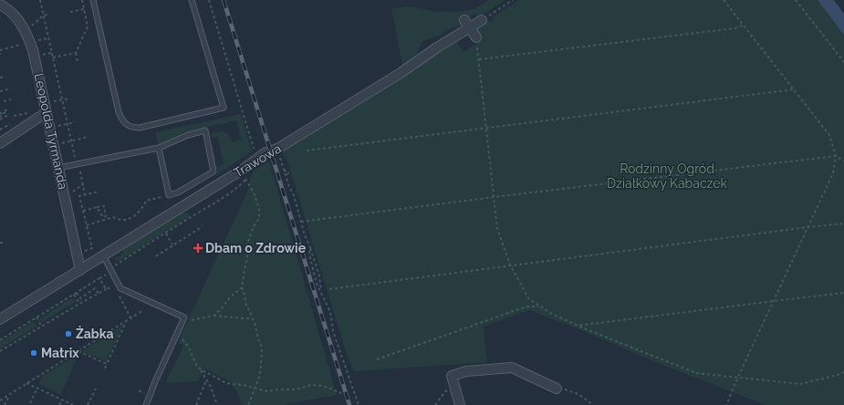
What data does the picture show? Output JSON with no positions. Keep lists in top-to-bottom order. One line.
{"streets":{"street":["Leopolda Tyrmanda","Trawowa"]},"crossings":[["Leopolda Tyrmanda","Trawowa"]],"parks":["Rodzinny Ogród Działkowy Kabaczek"],"places":{"health":["Dbam o Zdrowie"],"other":["Żabka","Matrix"]}}
